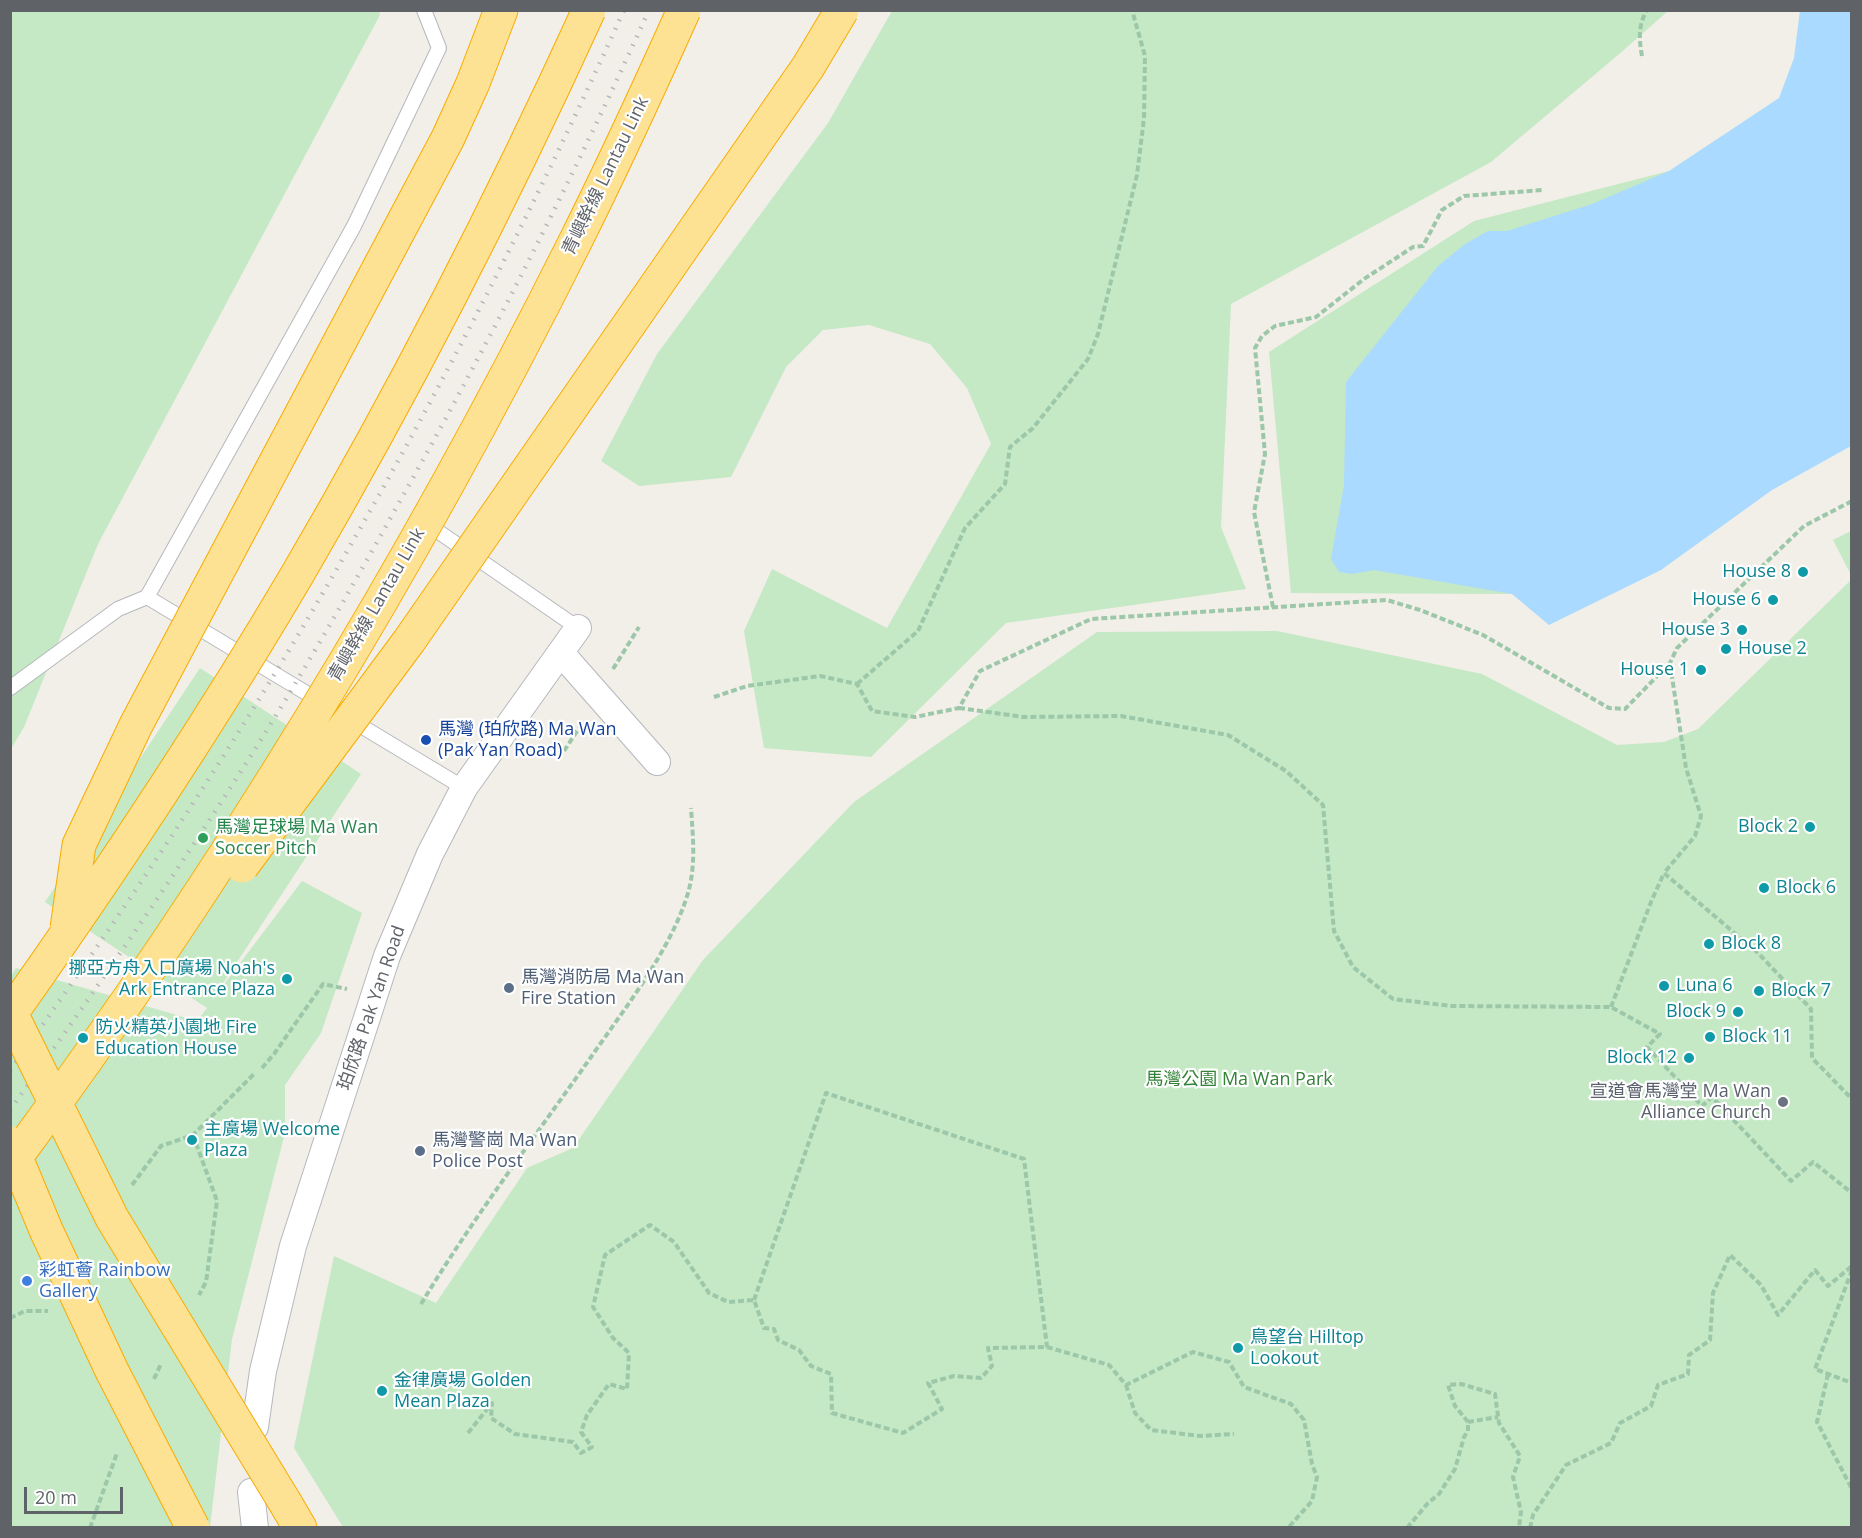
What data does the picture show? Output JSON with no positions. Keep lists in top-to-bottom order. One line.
{"streets":{"highway":["青嶼幹線 Lantau Link"],"street":["珀欣路 Pak Yan Road"]},"parks":["馬灣公園 Ma Wan Park"],"places":["House 8","House 6","House 3","House 2","House 1","馬灣 (珀欣路) Ma Wan (Pak Yan Road)","Block 2","馬灣足球場 Ma Wan Soccer Pitch","Block 6","Block 8","挪亞方舟入口廣場 Noah's Ark Entrance Plaza","Luna 6","馬灣消防局 Ma Wan Fire Station","Block 7","Block 9","Block 11","防火精英小園地 Fire Education House","Block 12","宣道會馬灣堂 Ma Wan Alliance Church","主廣場 Welcome Plaza","馬灣警崗 Ma Wan Police Post","彩虹薈 Rainbow Gallery","鳥望台 Hilltop Lookout","金律廣場 Golden Mean Plaza"],"scale_bar":"20 m"}
